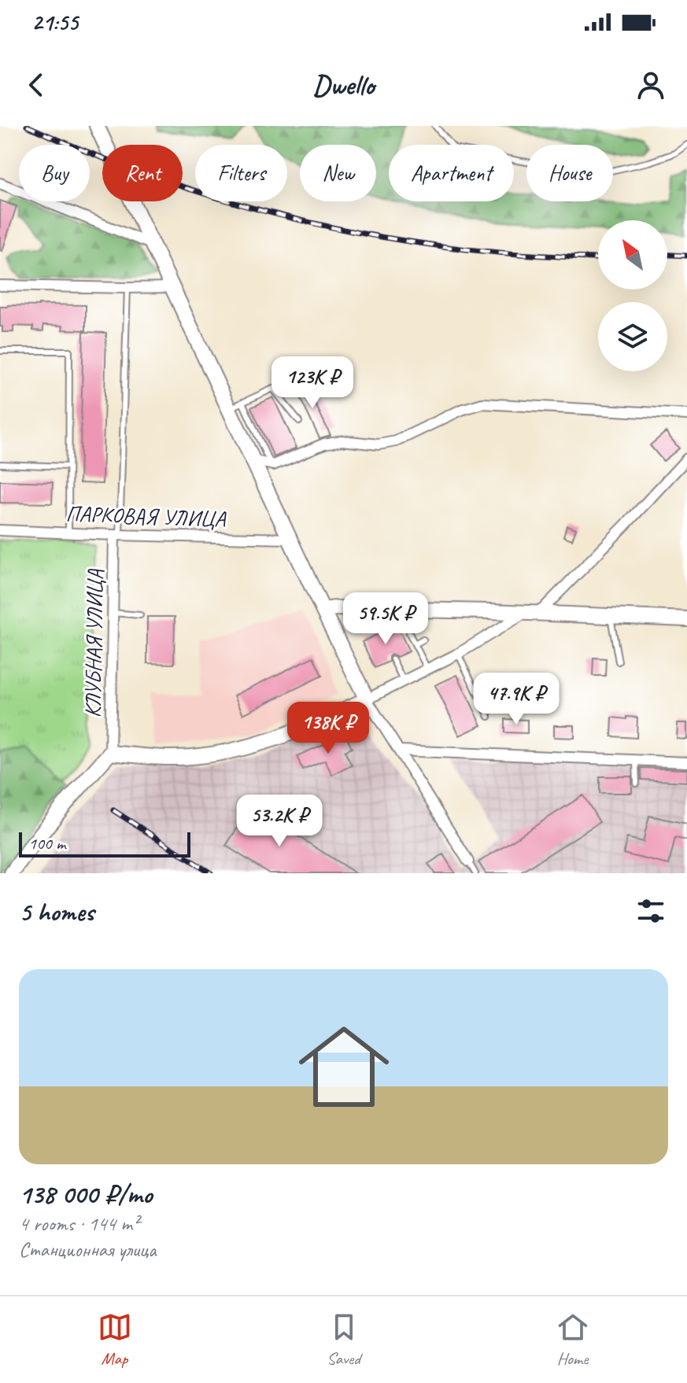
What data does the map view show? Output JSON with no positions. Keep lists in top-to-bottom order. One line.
{"streets":{"street":["ПАРКОВАЯ УЛИЦА","КЛУБНАЯ УЛИЦА"]},"crossings":[["ПАРКОВАЯ УЛИЦА","КЛУБНАЯ УЛИЦА"]],"scale_bar":"100 m","north":"top left","page":{"status":"21:55","header":"Dwello","chip":["Buy","Rent","Filters","New","Apartment","House"],"price":["123K ₽","59.5K ₽","47.9K ₽","138K ₽","53.2K ₽"],"scale":"100 m","heading":"5 homes","list":[{"name":"138 000 ₽/mo","note":"4 rooms · 144 m² · Станционная улица"}],"tabs":["Map","Saved","Home"]}}
